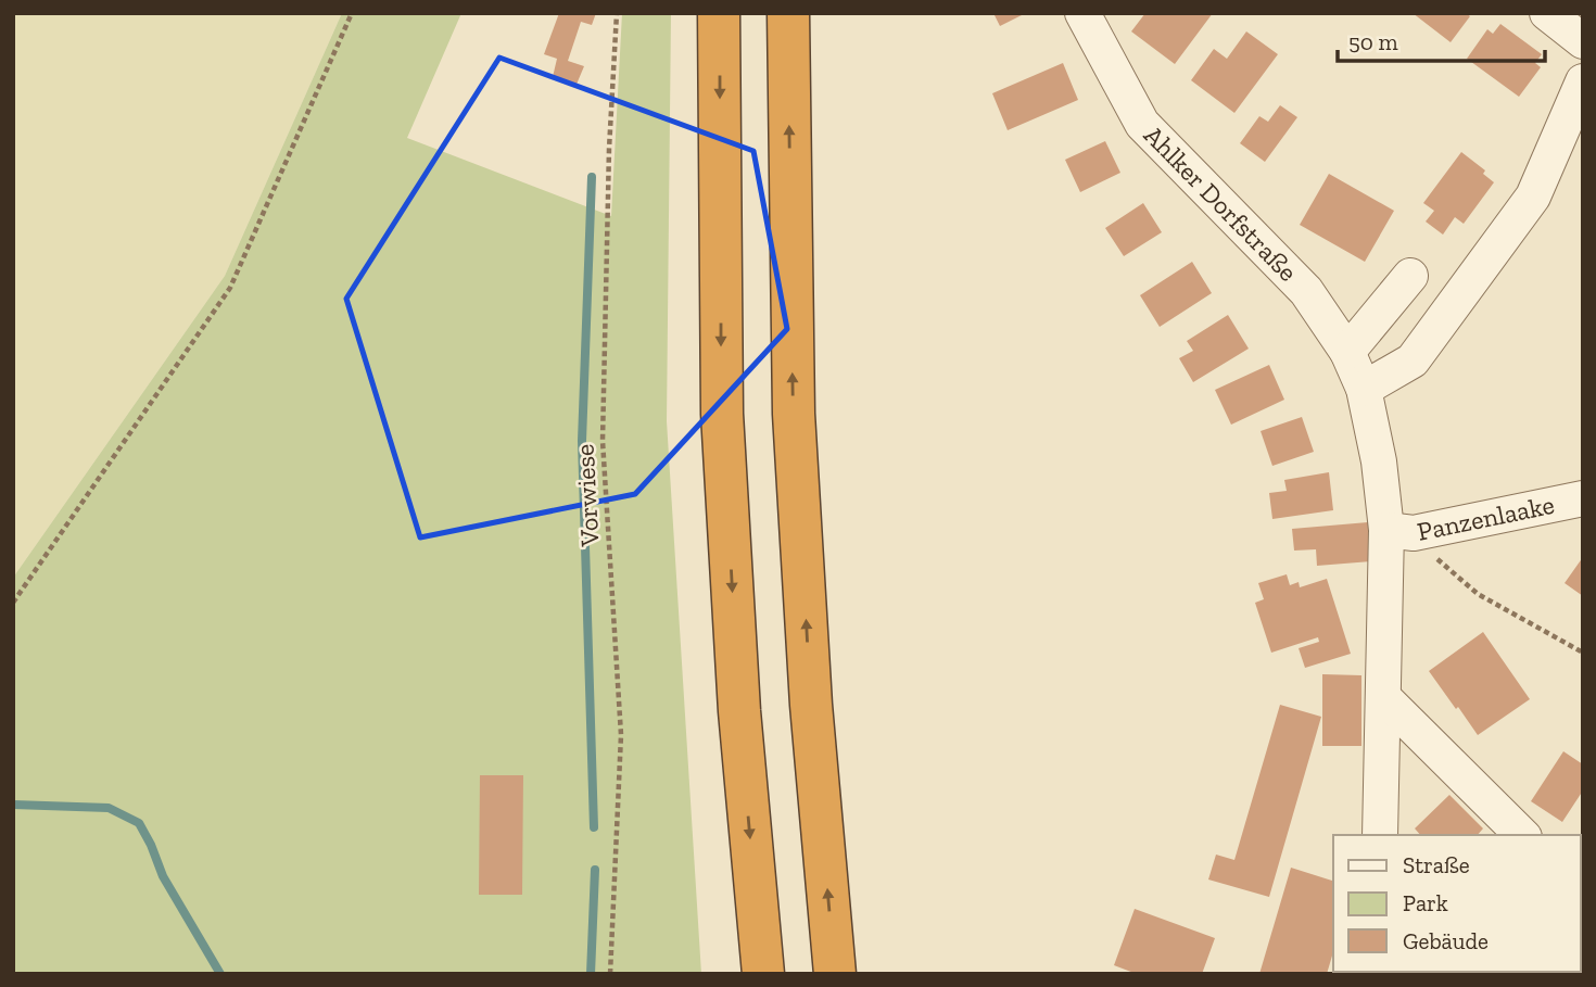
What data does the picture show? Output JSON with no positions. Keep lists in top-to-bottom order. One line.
{"streets":{"street":["Ahlker Dorfstraße","Panzenlaake"],"path":["Vorwiese"]},"crossings":[["Ahlker Dorfstraße","Panzenlaake"]],"legend":["Straße","Park","Gebäude"],"scale_bar":"50 m"}
